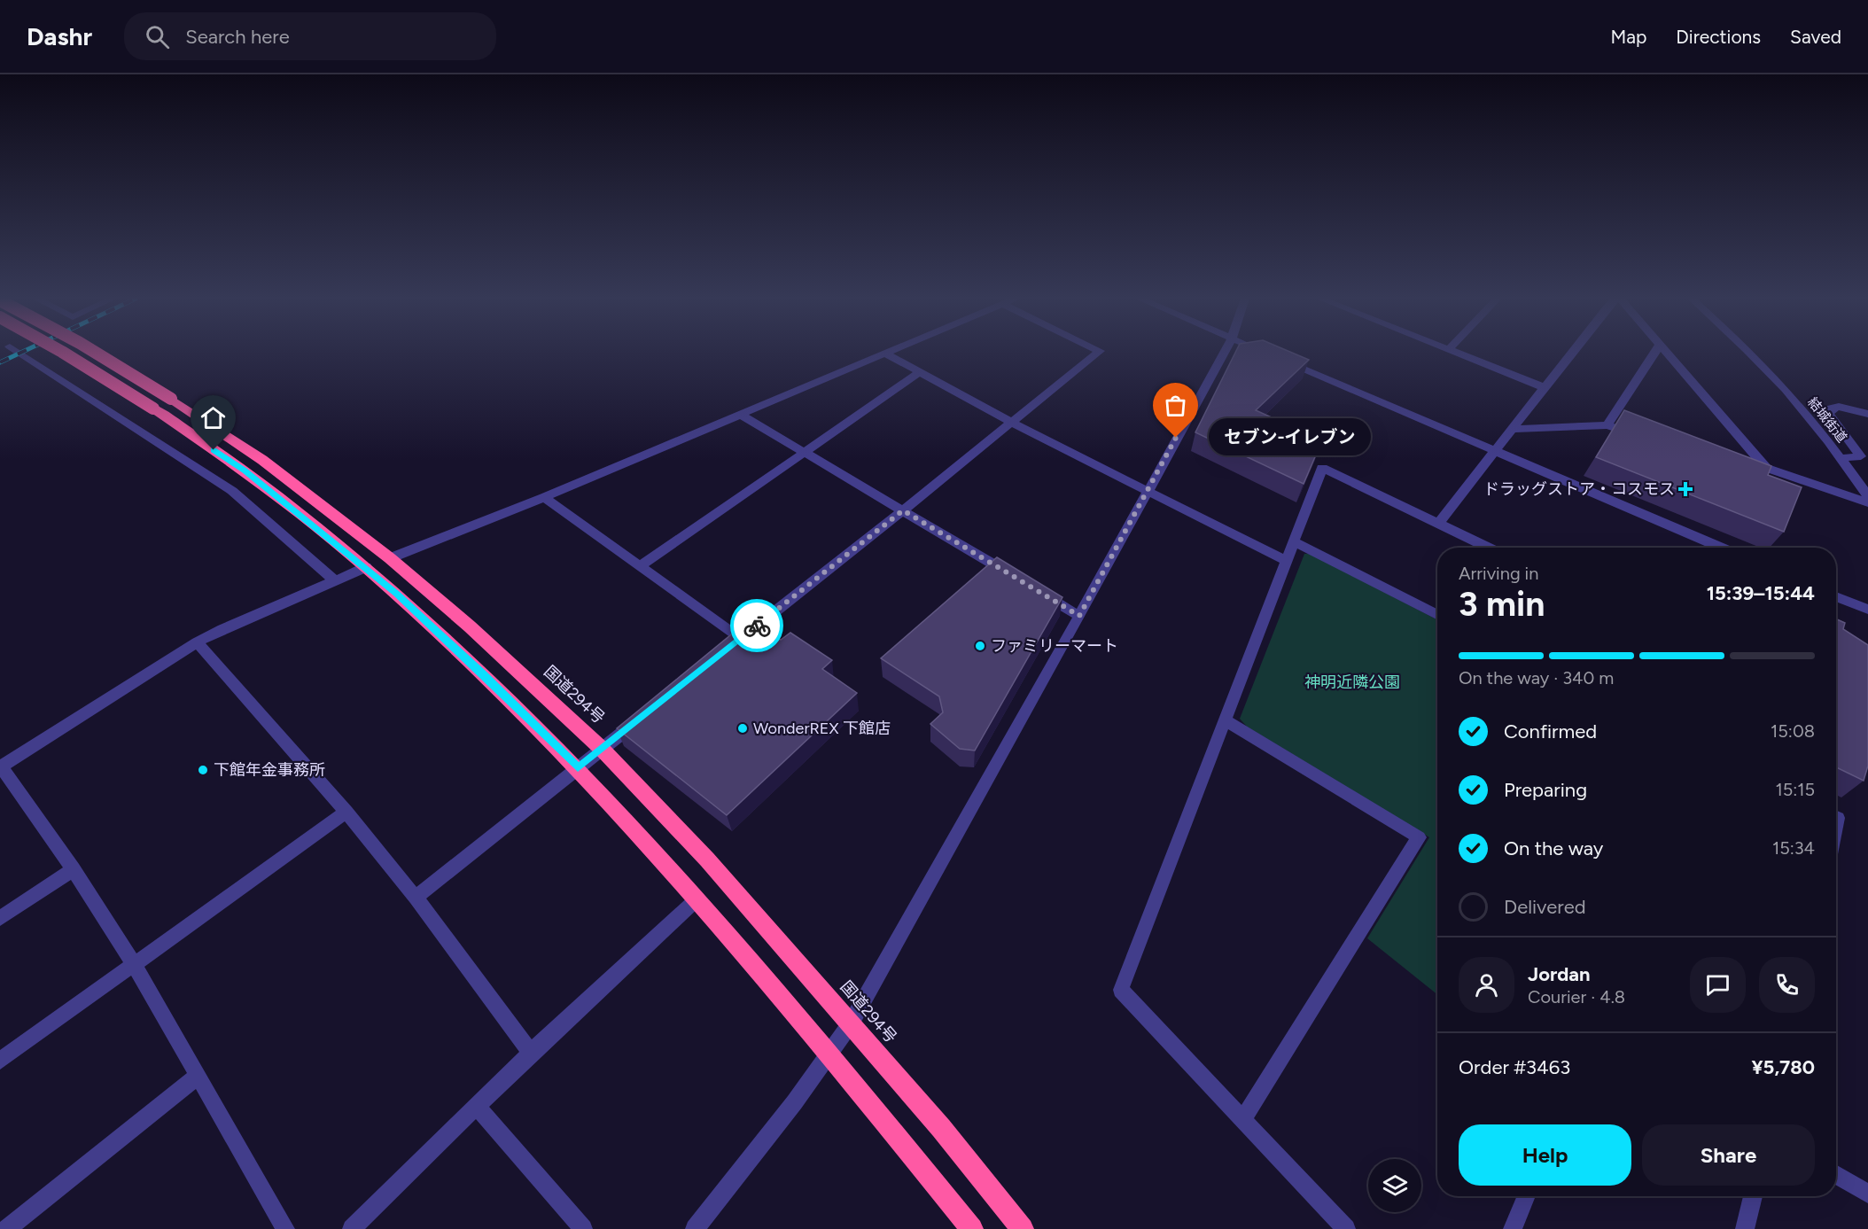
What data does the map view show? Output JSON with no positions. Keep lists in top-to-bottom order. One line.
{"streets":{"highway":["国道294号"],"street":["結城街道"]},"parks":["神明近隣公園"],"places":{"other":["セブン-イレブン","ファミリーマート","WonderREX 下館店","下館年金事務所"],"health":["ドラッグストア・コスモス"]},"page":{"header":"Dashr","search":"Search here","nav":["Map","Directions","Saved"],"bubble":"セブン-イレブン","heading":["3 min","Arriving in","15:39–15:44"],"panel":["Jordan","Courier · 4.8","Order #3463","¥5,780"],"bar":"On the way · 340 m","list":[["Confirmed","15:08"],["Preparing","15:15"],["On the way","15:34"],"Delivered"],"buttons":["Help","Share"]}}
